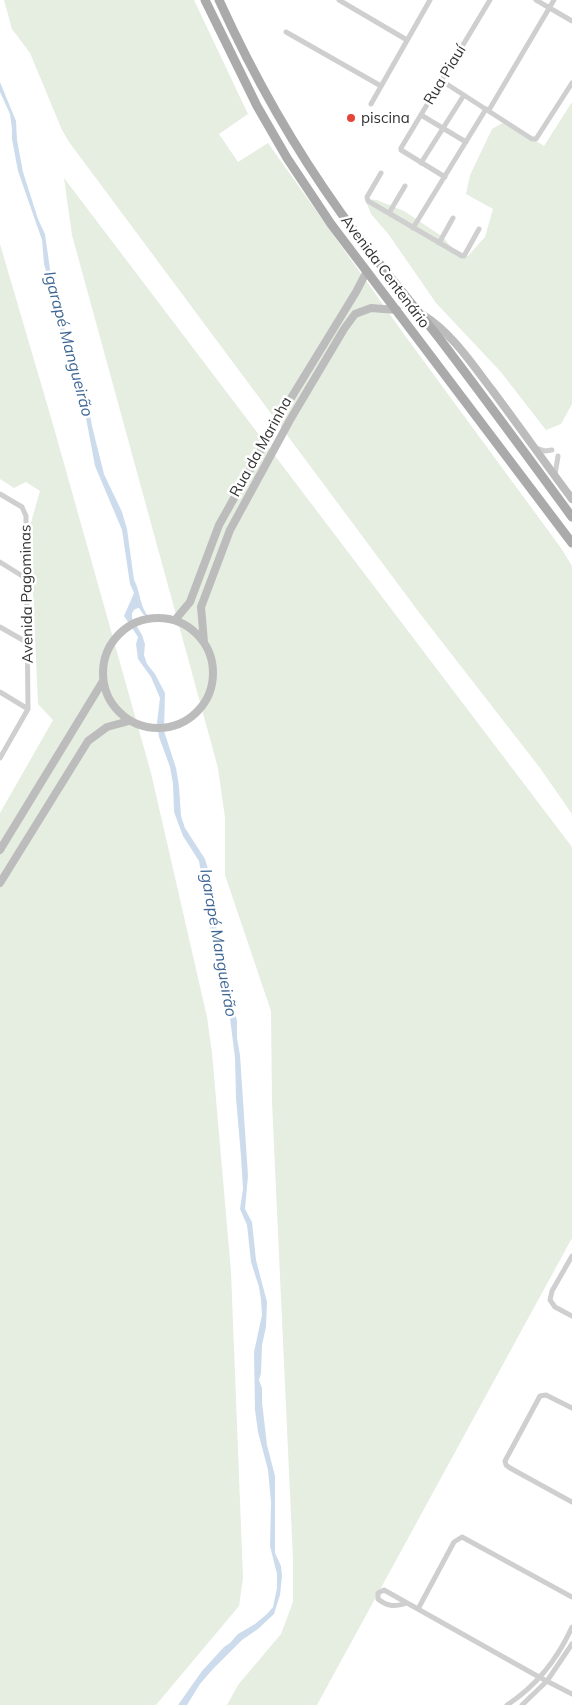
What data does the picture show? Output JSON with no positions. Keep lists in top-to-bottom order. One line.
{"streets":{"main road":["Avenida Centenário","Rua da Marinha"],"street":["Rua Piauí","Avenida Pagominas"]},"crossings":[["Avenida Centenário","Rua da Marinha"]],"water":["Igarapé Mangueirão"],"places":["piscina"]}
